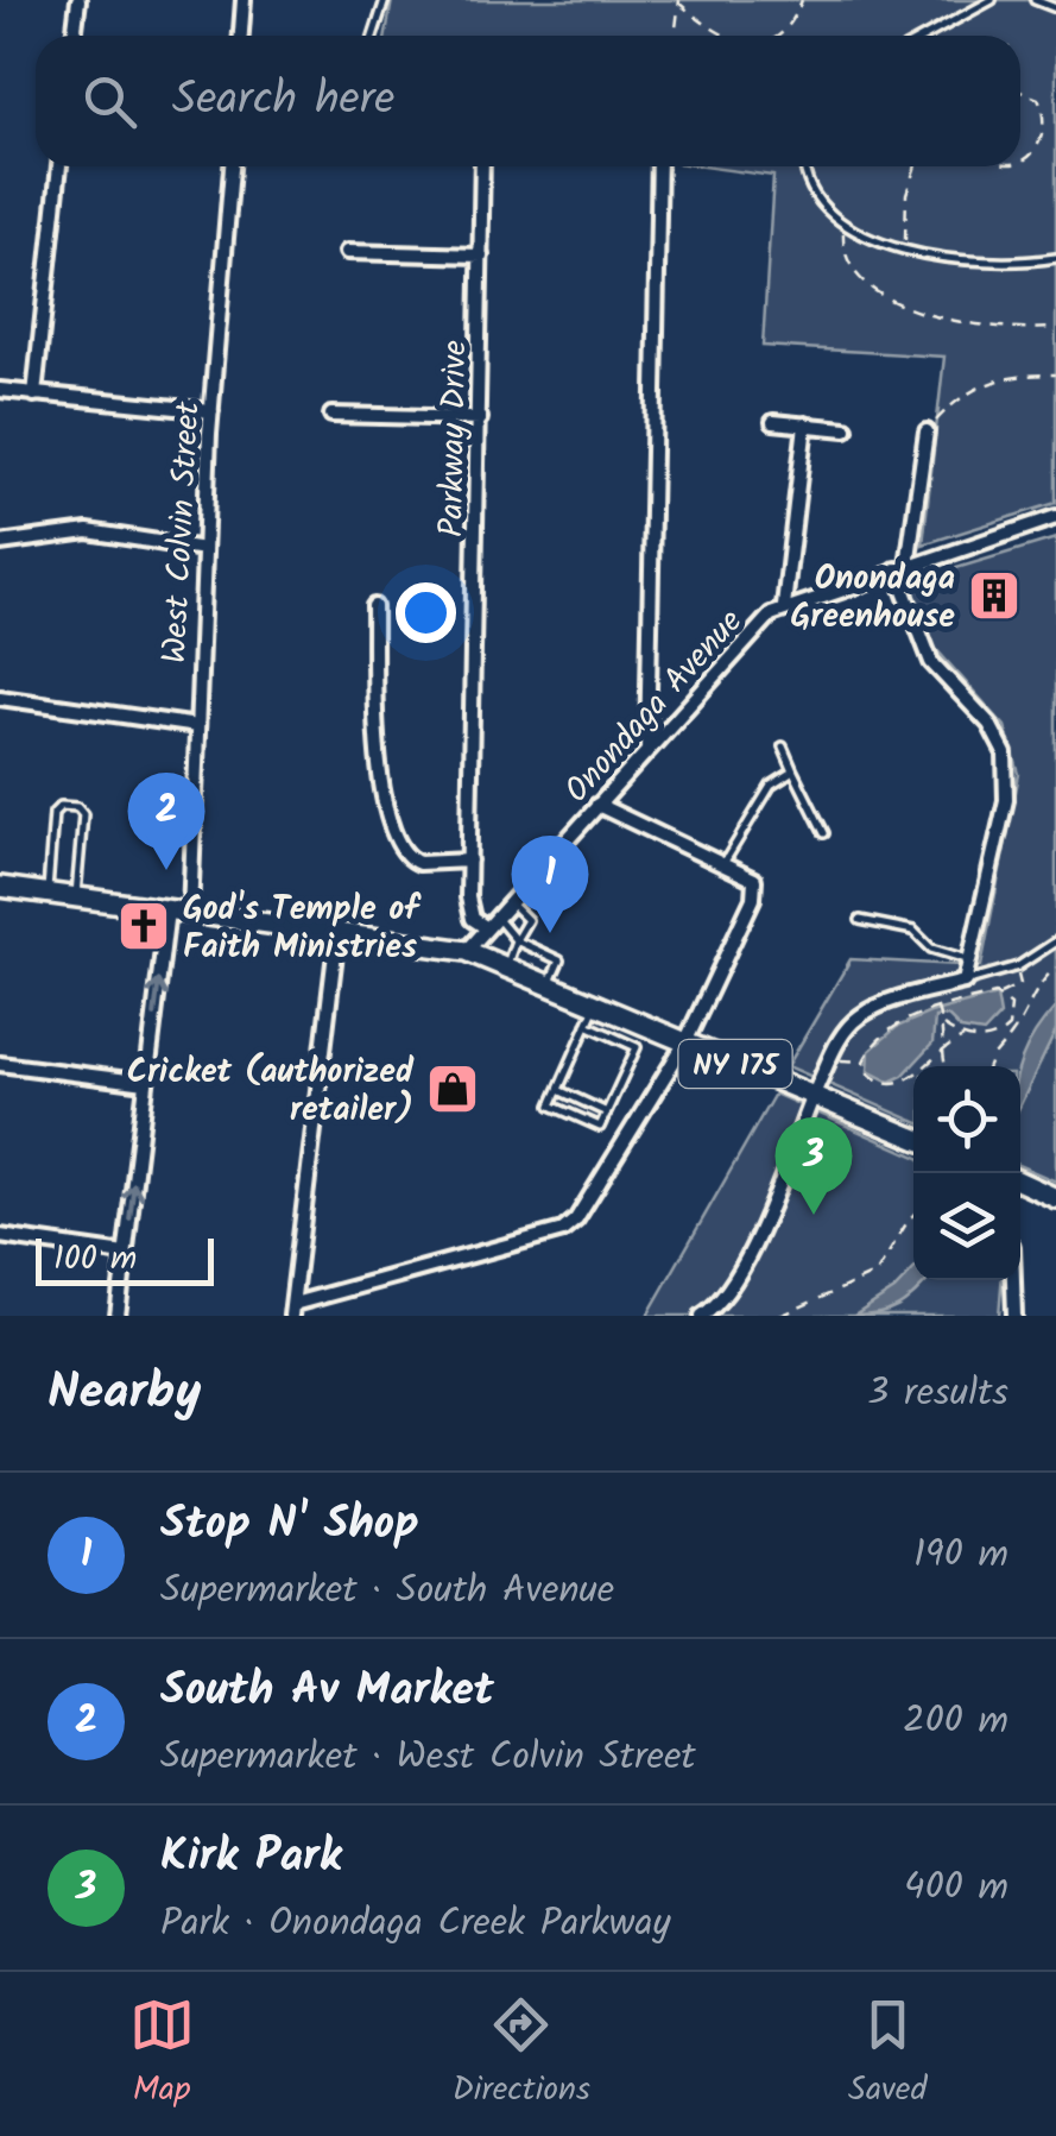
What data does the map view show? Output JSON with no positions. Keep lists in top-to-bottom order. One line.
{"streets":{"main road":["NY 175"],"street":["Parkway Drive","West Colvin Street","Onondaga Avenue"]},"crossings":[["Parkway Drive","Onondaga Avenue"],["West Colvin Street","NY 175"],["Onondaga Avenue","NY 175"]],"places":{"building":["Onondaga Greenhouse"],"church":["God's Temple of Faith Ministries"],"shop":["Cricket (authorized retailer)"]},"scale_bar":"100 m","page":{"search":"Search here","pins":["2","1","3"],"scale":"100 m","heading":["Nearby","3 results"],"list":[{"mark":"1","name":"Stop N' Shop","note":"Supermarket · South Avenue","value":"190 m"},{"mark":"2","name":"South Av Market","note":"Supermarket · West Colvin Street","value":"200 m"},{"mark":"3","name":"Kirk Park","note":"Park · Onondaga Creek Parkway","value":"400 m"}],"nav":["Map","Directions","Saved"]}}
